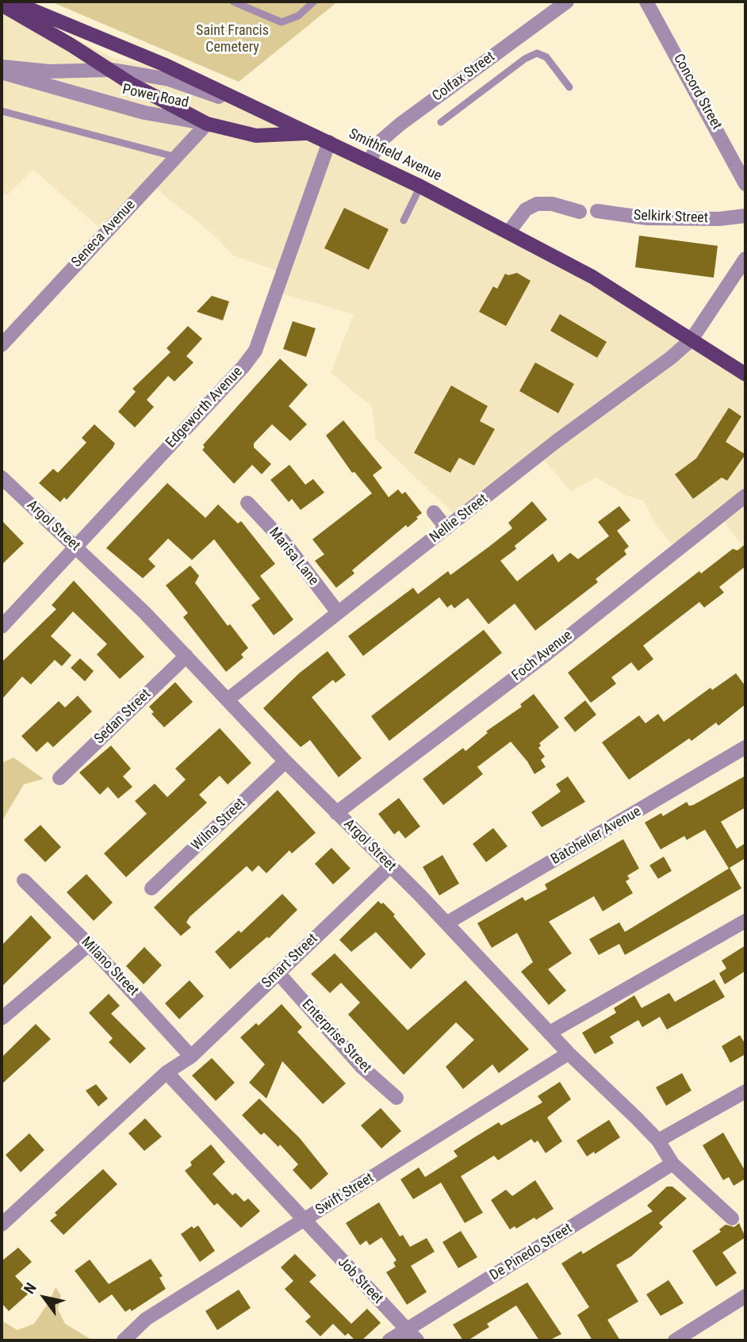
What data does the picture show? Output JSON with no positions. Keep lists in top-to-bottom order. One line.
{"streets":{"main road":["Power Road","Smithfield Avenue"],"street":["Colfax Street","Concord Street","Selkirk Street","Seneca Avenue","Edgeworth Avenue","Nellie Street","Argol Street","Marisa Lane","Foch Avenue","Sedan Street","Wilna Street","Batcheller Avenue","Smart Street","Milano Street","Enterprise Street","Swift Street","De Pinedo Street","Job Street"]},"crossings":[["Colfax Street","Smithfield Avenue"],["Power Road","Smithfield Avenue"],["Power Road","Seneca Avenue"],["Smithfield Avenue","Edgeworth Avenue"],["Smithfield Avenue","Nellie Street"],["Edgeworth Avenue","Argol Street"],["Nellie Street","Argol Street"],["Nellie Street","Marisa Lane"],["Argol Street","Foch Avenue"],["Argol Street","Sedan Street"],["Argol Street","Wilna Street"],["Argol Street","Batcheller Avenue"],["Argol Street","Smart Street"],["Argol Street","Swift Street"],["Argol Street","De Pinedo Street"],["Smart Street","Milano Street"],["Smart Street","Enterprise Street"],["Swift Street","Job Street"],["De Pinedo Street","Job Street"]],"parks":["Saint Francis Cemetery"],"north":"top left"}
